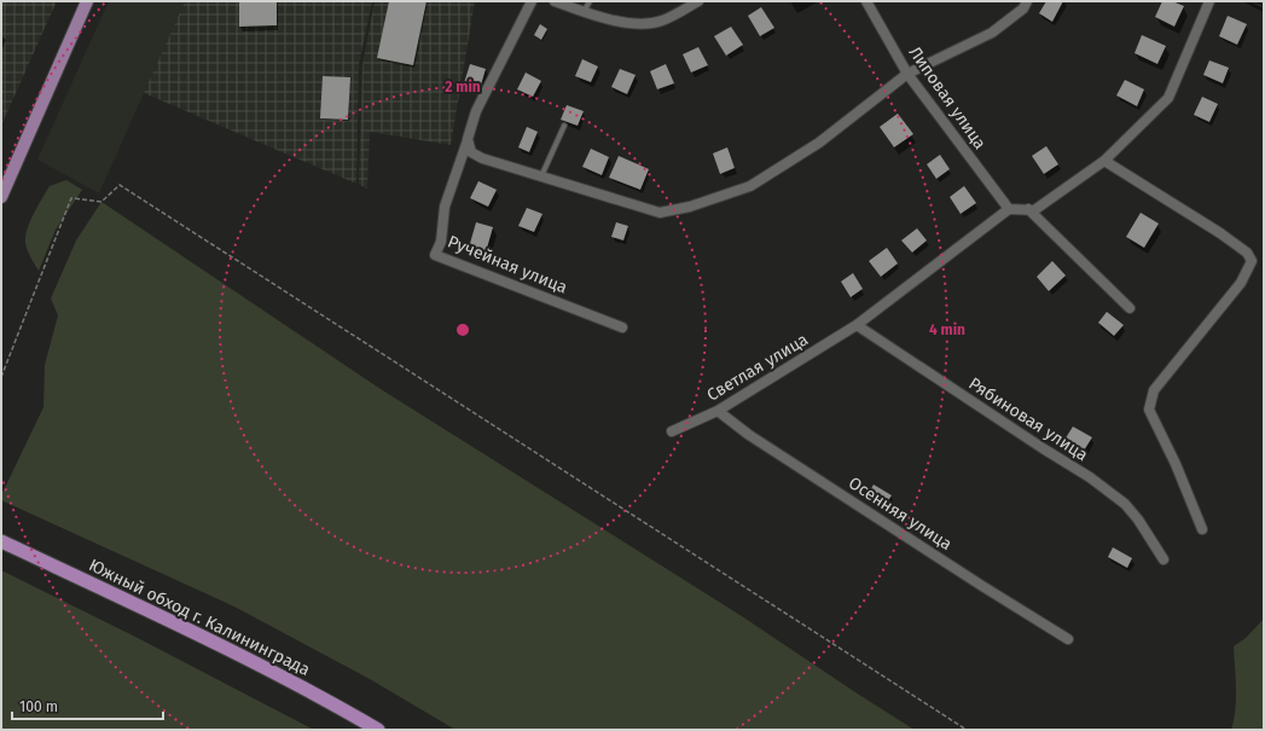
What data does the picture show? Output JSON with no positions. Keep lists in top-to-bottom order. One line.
{"streets":{"highway":["Южный обход г. Калининграда"],"street":["Липовая улица","Ручейная улица","Светлая улица","Рябиновая улица","Осенняя улица"]},"crossings":[["Липовая улица","Светлая улица"],["Светлая улица","Рябиновая улица"],["Светлая улица","Осенняя улица"]],"scale_bar":"100 m","rings":["2 min","4 min"]}
